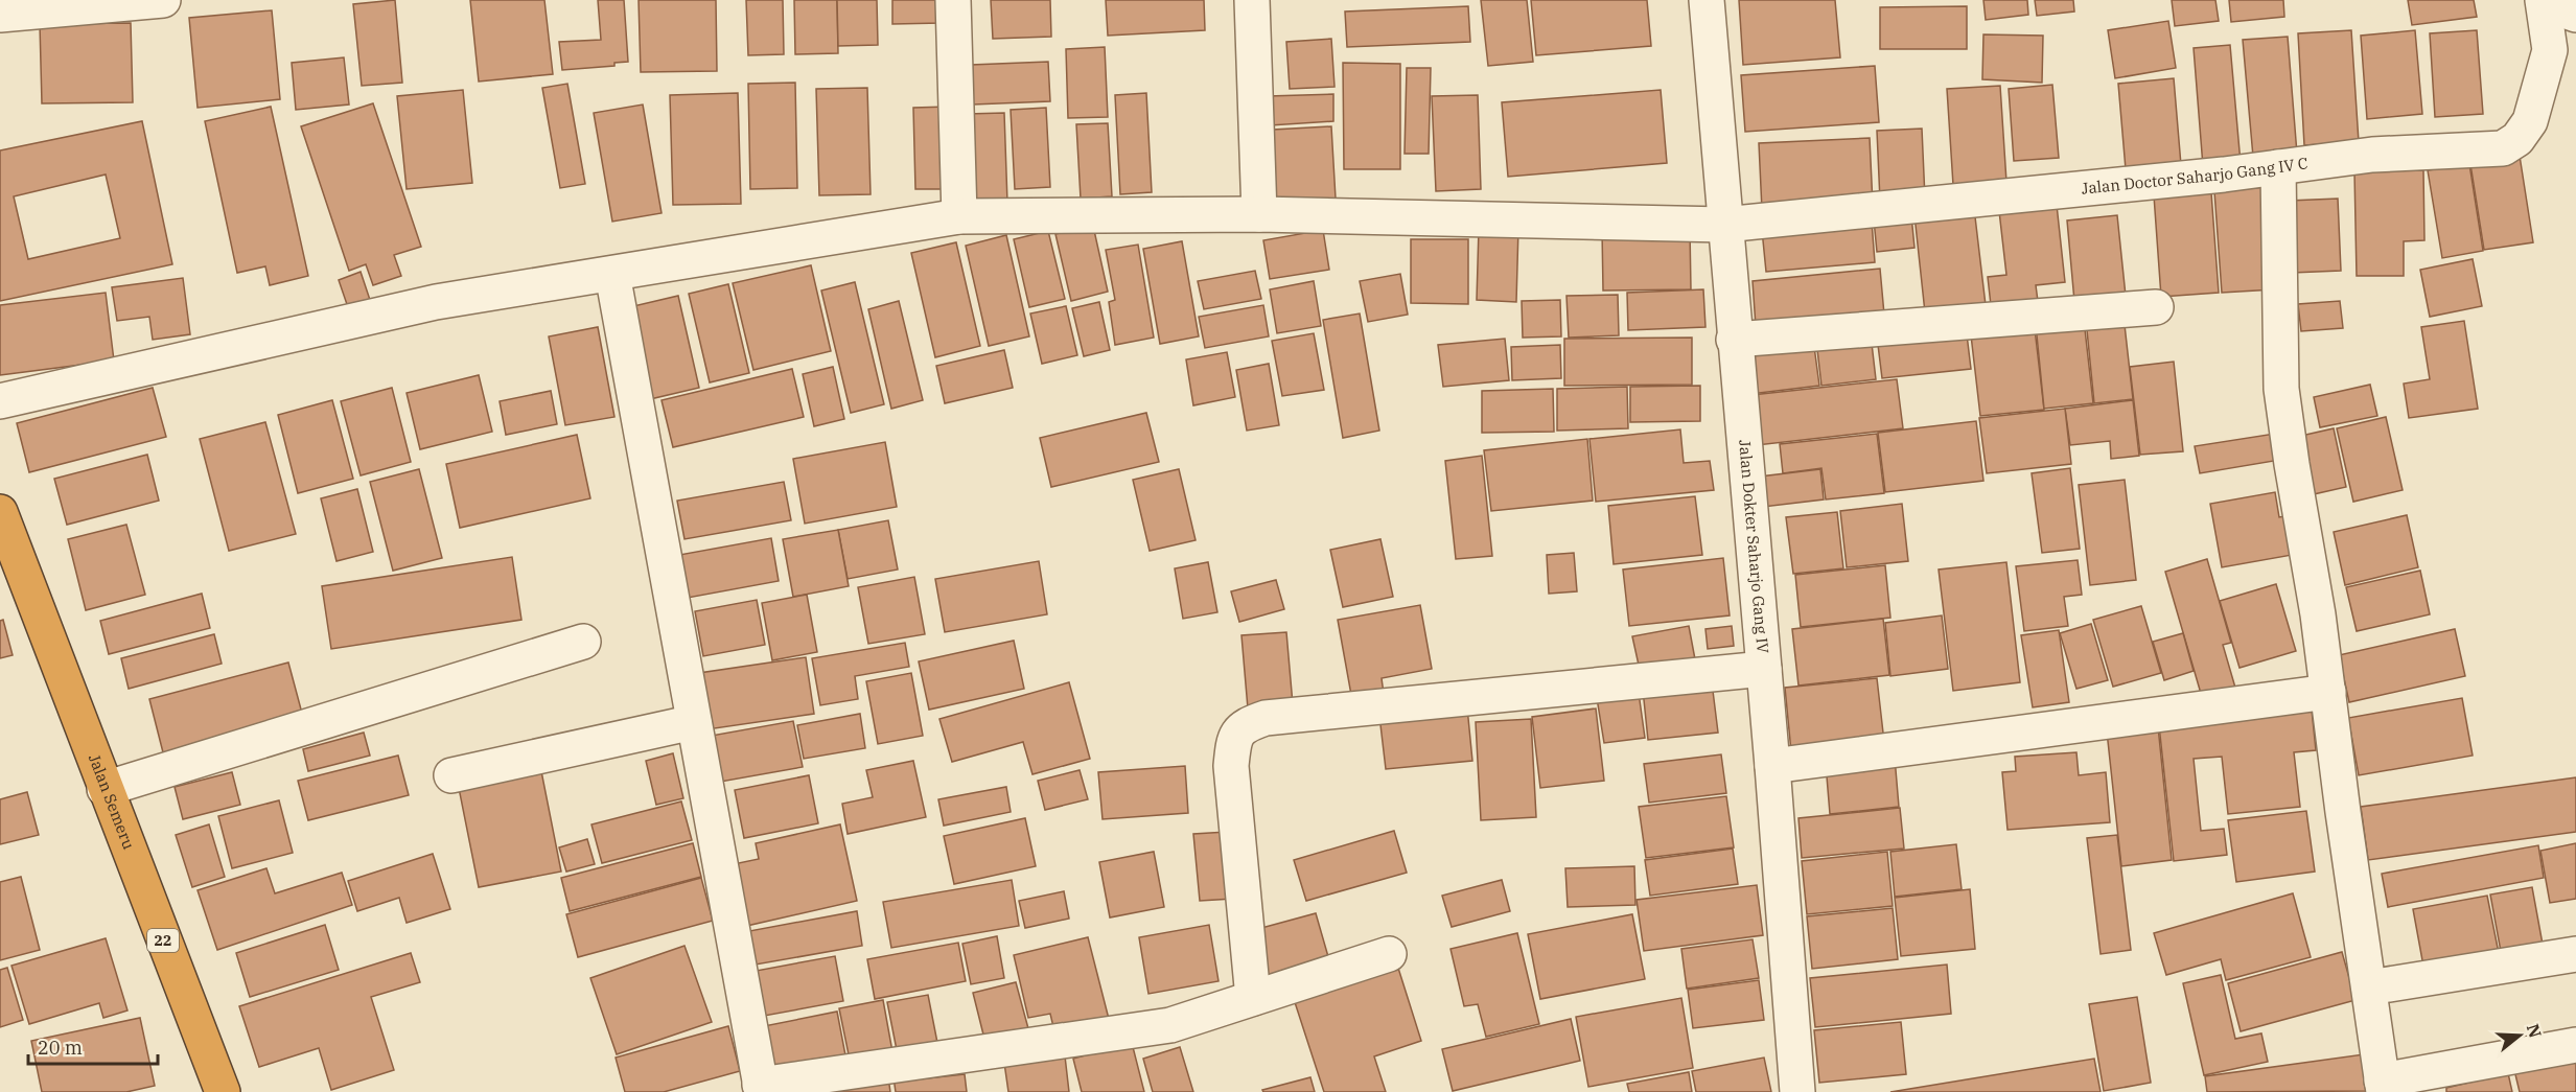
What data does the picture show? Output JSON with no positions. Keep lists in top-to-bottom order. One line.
{"streets":{"highway":["Jalan Semeru","22"],"street":["Jalan Doctor Saharjo Gang IV C","Jalan Dokter Saharjo Gang IV"]},"crossings":[["Jalan Doctor Saharjo Gang IV C","Jalan Dokter Saharjo Gang IV"]],"scale_bar":"20 m","north":"right"}
